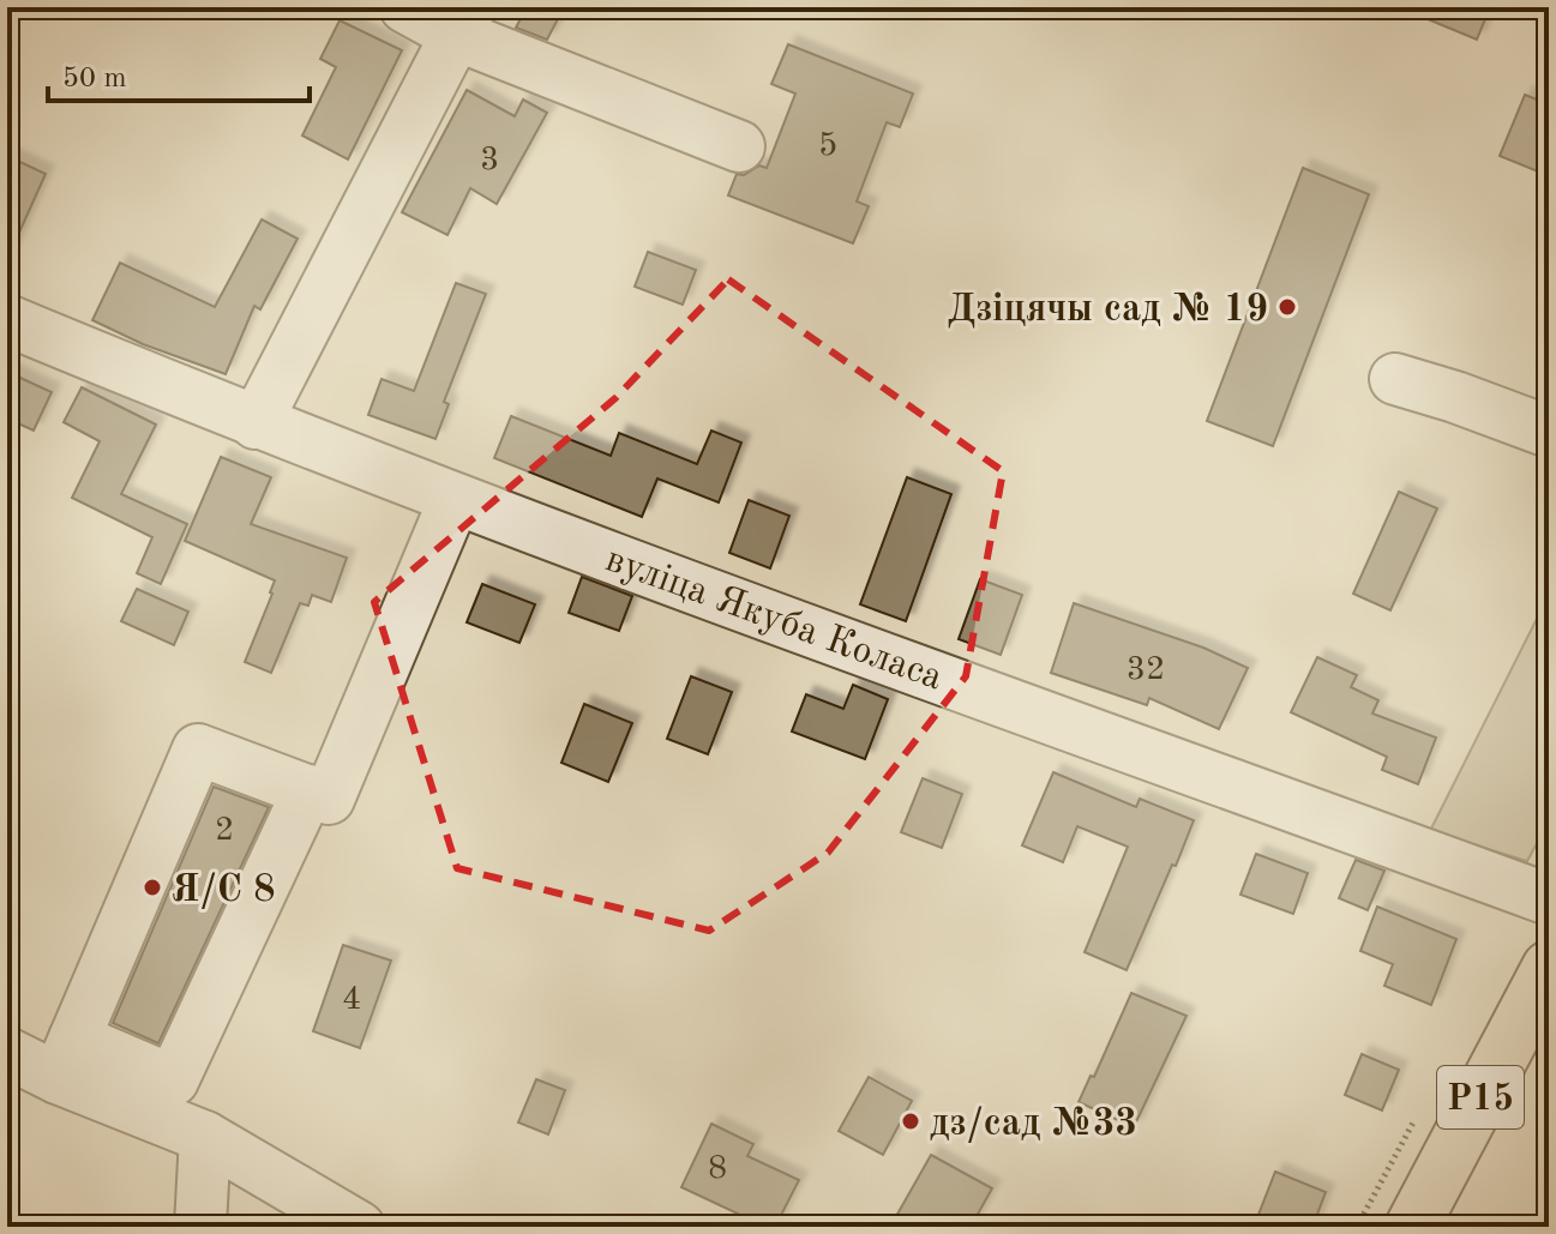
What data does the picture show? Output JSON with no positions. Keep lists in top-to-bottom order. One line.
{"streets":{"main road":["Р15"],"street":["вуліца Якуба Коласа"]},"places":["Дзіцячы сад № 19","Я/С 8","дз/сад №33"],"house_numbers":["5","3","32","2","4","8"],"scale_bar":"50 m"}
